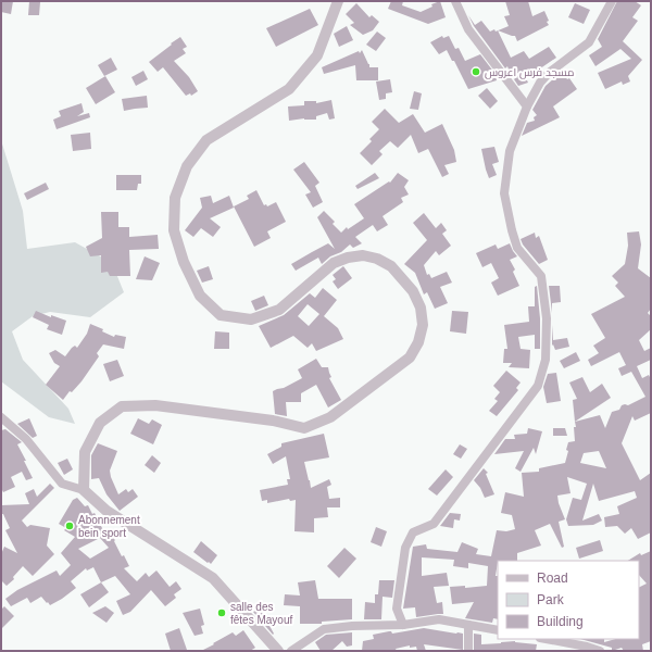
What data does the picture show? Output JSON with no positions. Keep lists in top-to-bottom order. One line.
{"places":["مسجد فرس اعروس","Abonnement bein sport","salle des fêtes Mayouf"],"legend":["Road","Park","Building"]}
